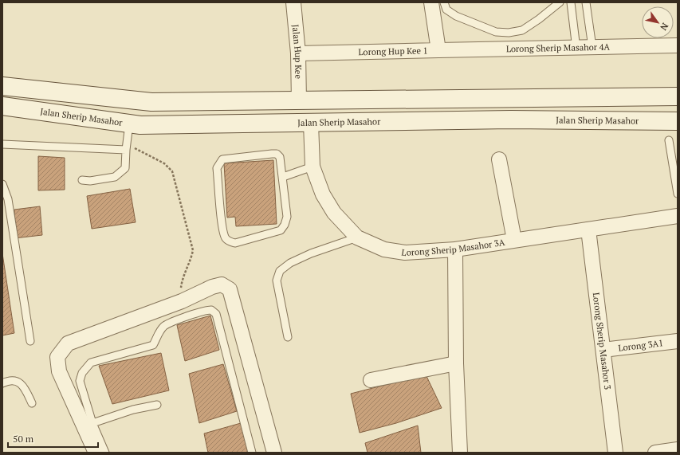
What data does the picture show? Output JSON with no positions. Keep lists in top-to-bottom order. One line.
{"streets":{"main road":["Jalan Sherip Masahor"],"street":["Lorong Sherip Masahor 4A","Lorong Hup Kee 1","Jalan Hup Kee","Lorong Sherip Masahor 3A","Lorong Sherip Masahor 3","Lorong 3A1"]},"crossings":[["Lorong Sherip Masahor 4A","Lorong Hup Kee 1"],["Lorong Hup Kee 1","Jalan Hup Kee"],["Jalan Sherip Masahor","Lorong Sherip Masahor 3A"],["Lorong Sherip Masahor 3A","Lorong Sherip Masahor 3"],["Lorong Sherip Masahor 3","Lorong 3A1"]],"scale_bar":"50 m","north":"bottom right"}
